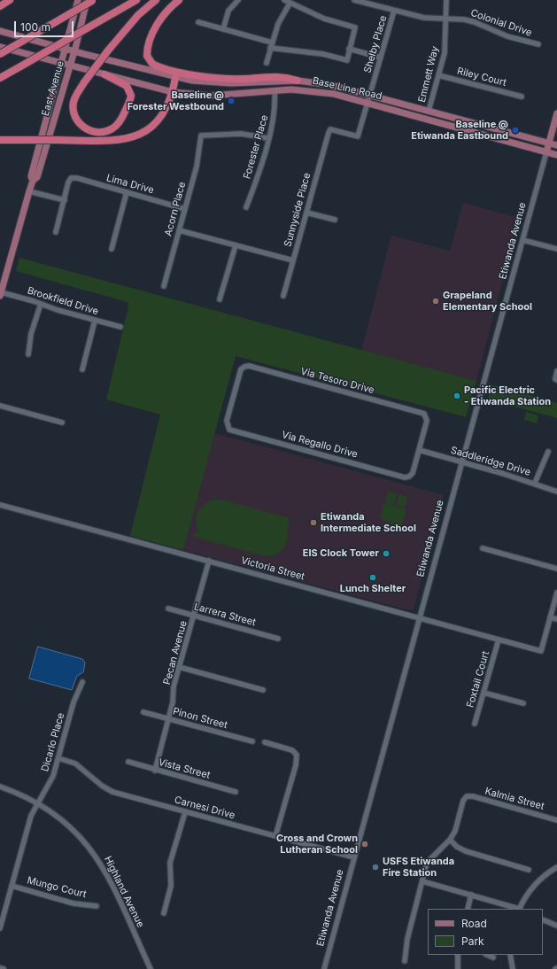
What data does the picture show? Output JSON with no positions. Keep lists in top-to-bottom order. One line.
{"streets":{"main road":["East Avenue","Base Line Road","Etiwanda Avenue"],"street":["Colonial Drive","Shelby Place","Emmett Way","Riley Court","Forester Place","Lima Drive","Acorn Place","Sunnyside Place","Brookfield Drive","Via Tesoro Drive","Via Regallo Drive","Saddleridge Drive","Victoria Street","Larrera Street","Pecan Avenue","Foxtail Court","Pinon Street","Dicarlo Place","Vista Street","Kalmia Street","Carnesi Drive","Mungo Court","Highland Avenue"]},"crossings":[["Colonial Drive","Shelby Place"],["Colonial Drive","Emmett Way"],["Shelby Place","Base Line Road"],["Shelby Place","Sunnyside Place"],["Emmett Way","Riley Court"],["Emmett Way","Base Line Road"],["East Avenue","Base Line Road"],["East Avenue","Brookfield Drive"],["Base Line Road","Forester Place"],["Base Line Road","Sunnyside Place"],["Base Line Road","Etiwanda Avenue"],["Forester Place","Acorn Place"],["Lima Drive","Acorn Place"],["Etiwanda Avenue","Saddleridge Drive"],["Etiwanda Avenue","Victoria Street"],["Etiwanda Avenue","Carnesi Drive"],["Via Tesoro Drive","Via Regallo Drive"],["Via Tesoro Drive","Saddleridge Drive"],["Via Regallo Drive","Saddleridge Drive"],["Victoria Street","Pecan Avenue"],["Victoria Street","Foxtail Court"],["Larrera Street","Pecan Avenue"],["Pecan Avenue","Pinon Street"],["Pecan Avenue","Vista Street"],["Dicarlo Place","Carnesi Drive"],["Dicarlo Place","Mungo Court"],["Dicarlo Place","Highland Avenue"]],"places":["Baseline @ Forester Westbound","Baseline @ Etiwanda Eastbound","Grapeland Elementary School","Pacific Electric - Etiwanda Station","Etiwanda Intermediate School","EIS Clock Tower","Lunch Shelter","Cross and Crown Lutheran School","USFS Etiwanda Fire Station"],"legend":["Road","Park"],"scale_bar":"100 m"}
